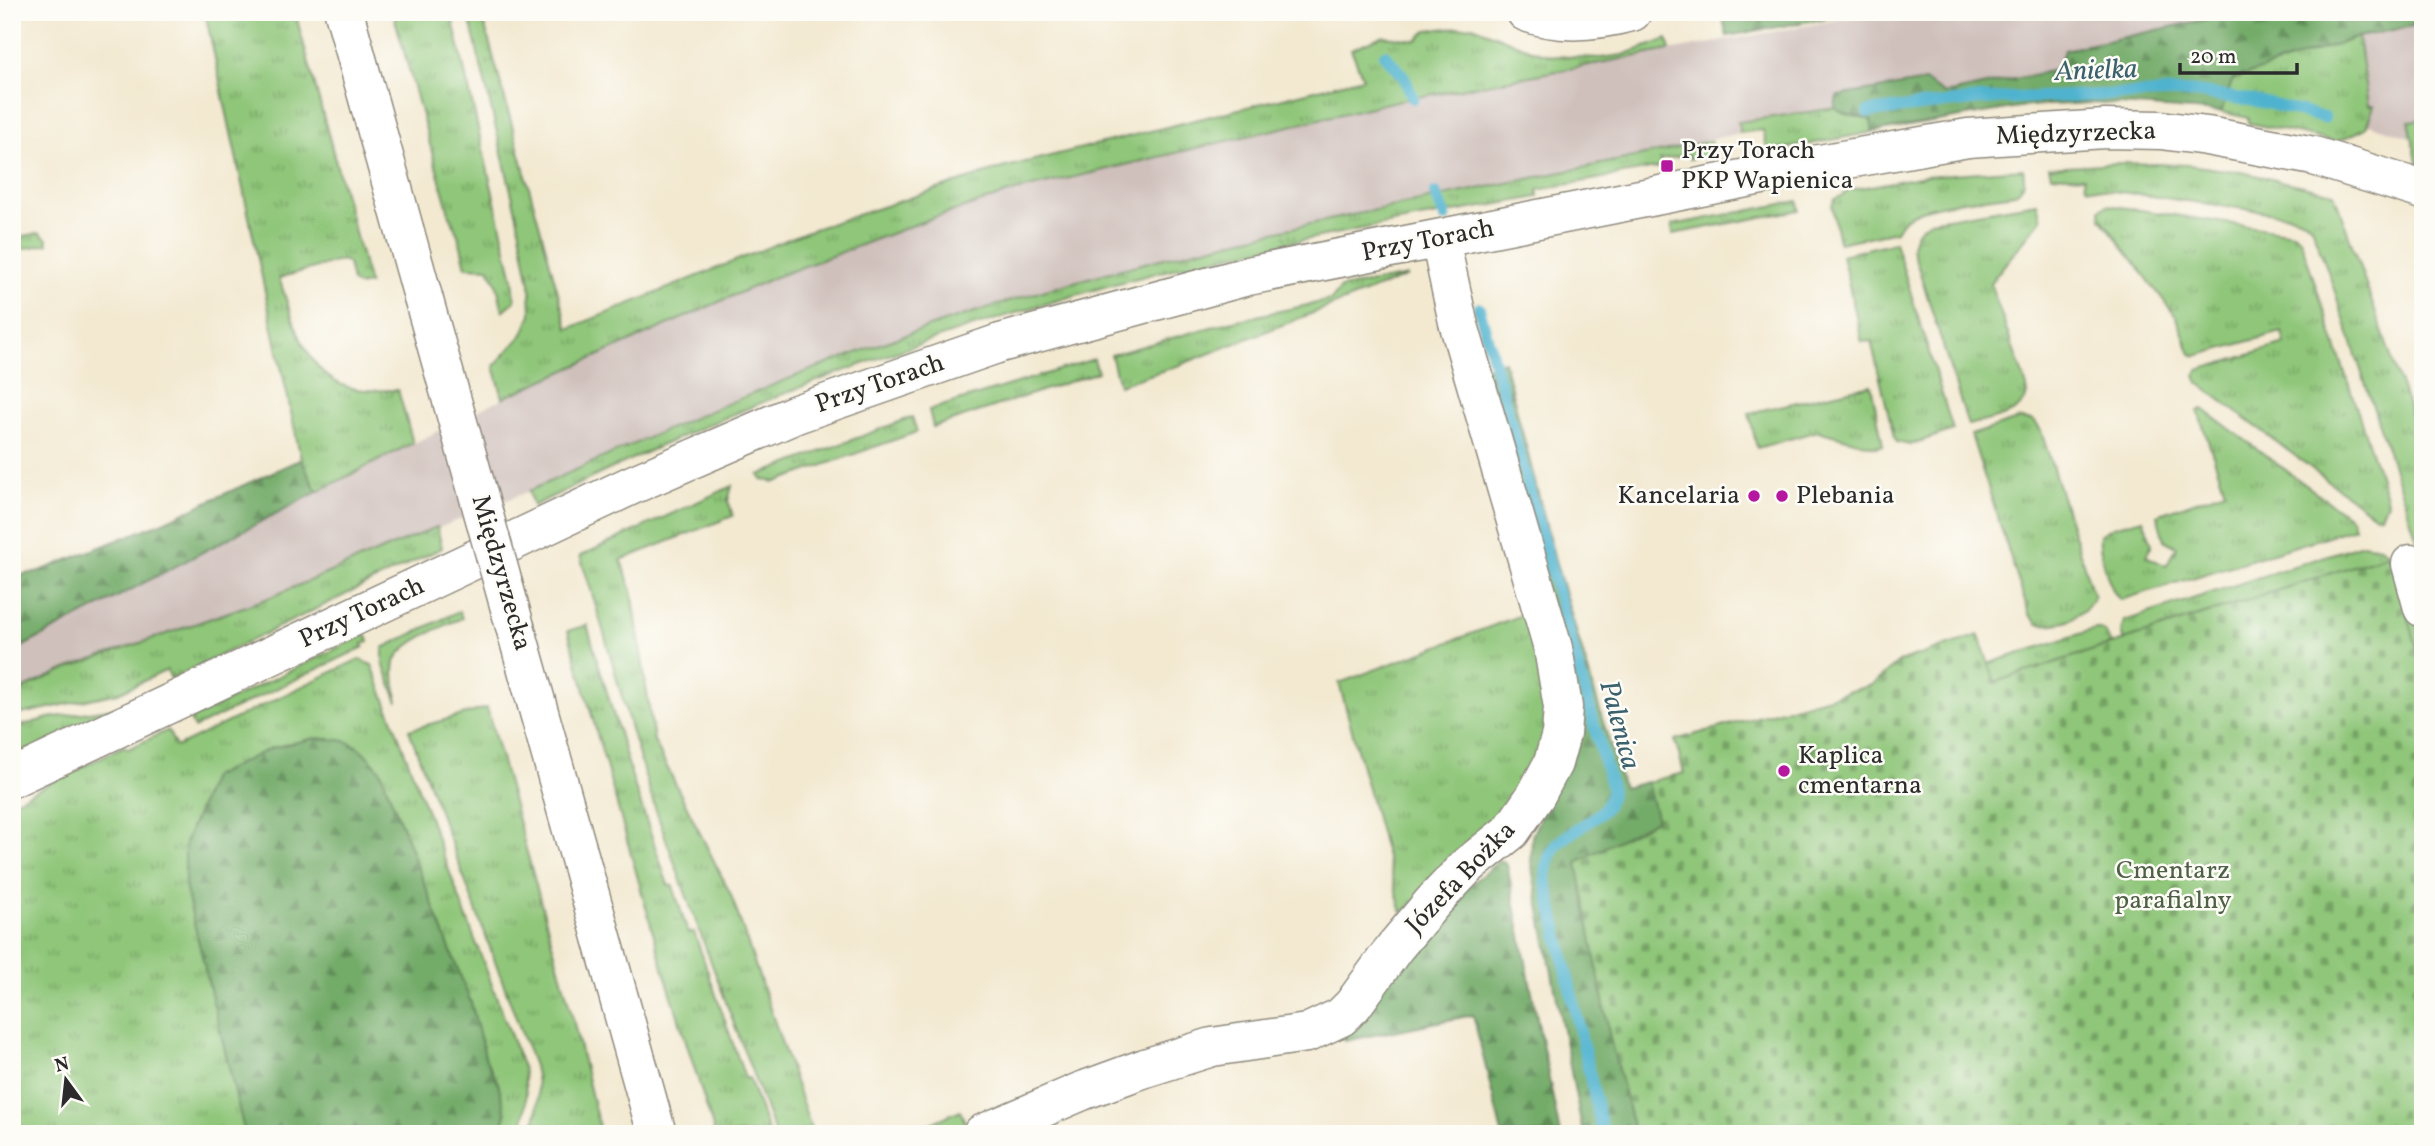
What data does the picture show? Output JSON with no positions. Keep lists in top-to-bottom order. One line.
{"streets":{"street":["Międzyrzecka","Przy Torach","Józefa Bożka"]},"crossings":[["Międzyrzecka","Przy Torach"],["Przy Torach","Józefa Bożka"]],"water":["Anielka","Palenica"],"parks":["Cmentarz parafialny"],"places":{"transit":["Przy Torach PKP Wapienica"],"other":["Kancelaria","Plebania","Kaplica cmentarna"]},"scale_bar":"20 m","north":"top"}
